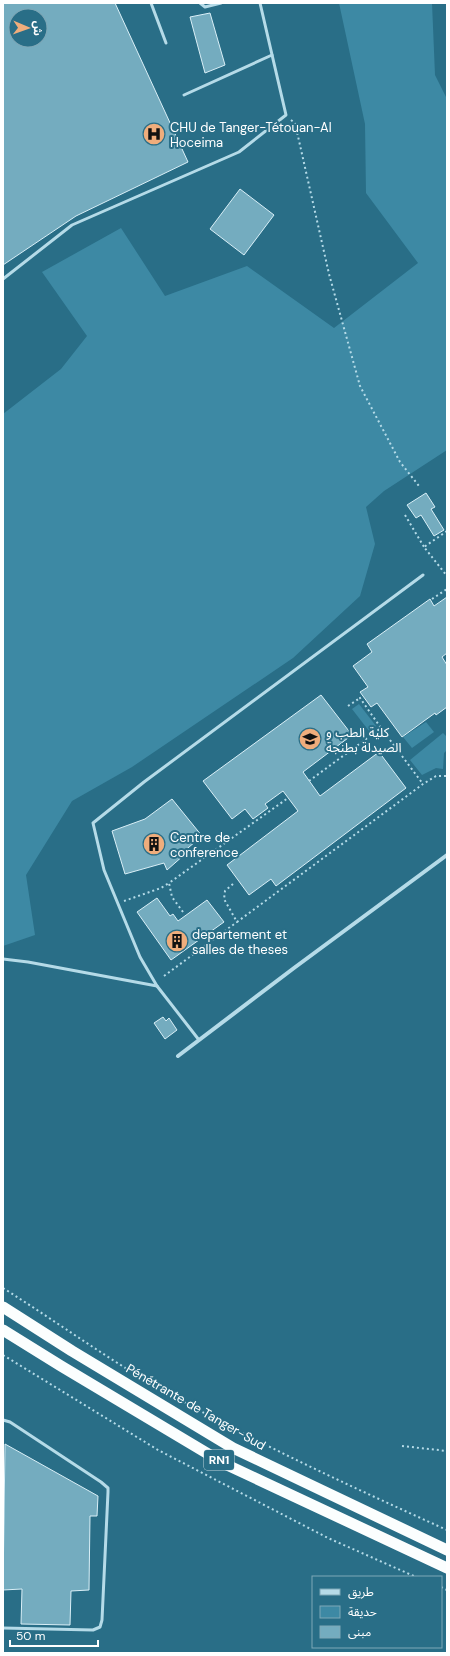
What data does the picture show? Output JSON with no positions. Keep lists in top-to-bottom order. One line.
{"streets":{"highway":["Pénétrante de Tanger-Sud","RN1"]},"places":{"hospital":["CHU de Tanger-Tétouan-Al Hoceima"],"school or university":["كلية الطب و الصيدلة بطنجة"],"building":["Centre de conference","departement et salles de theses"]},"legend":["طريق","حديقة","مبنى"],"scale_bar":"50 m","north":"right"}
